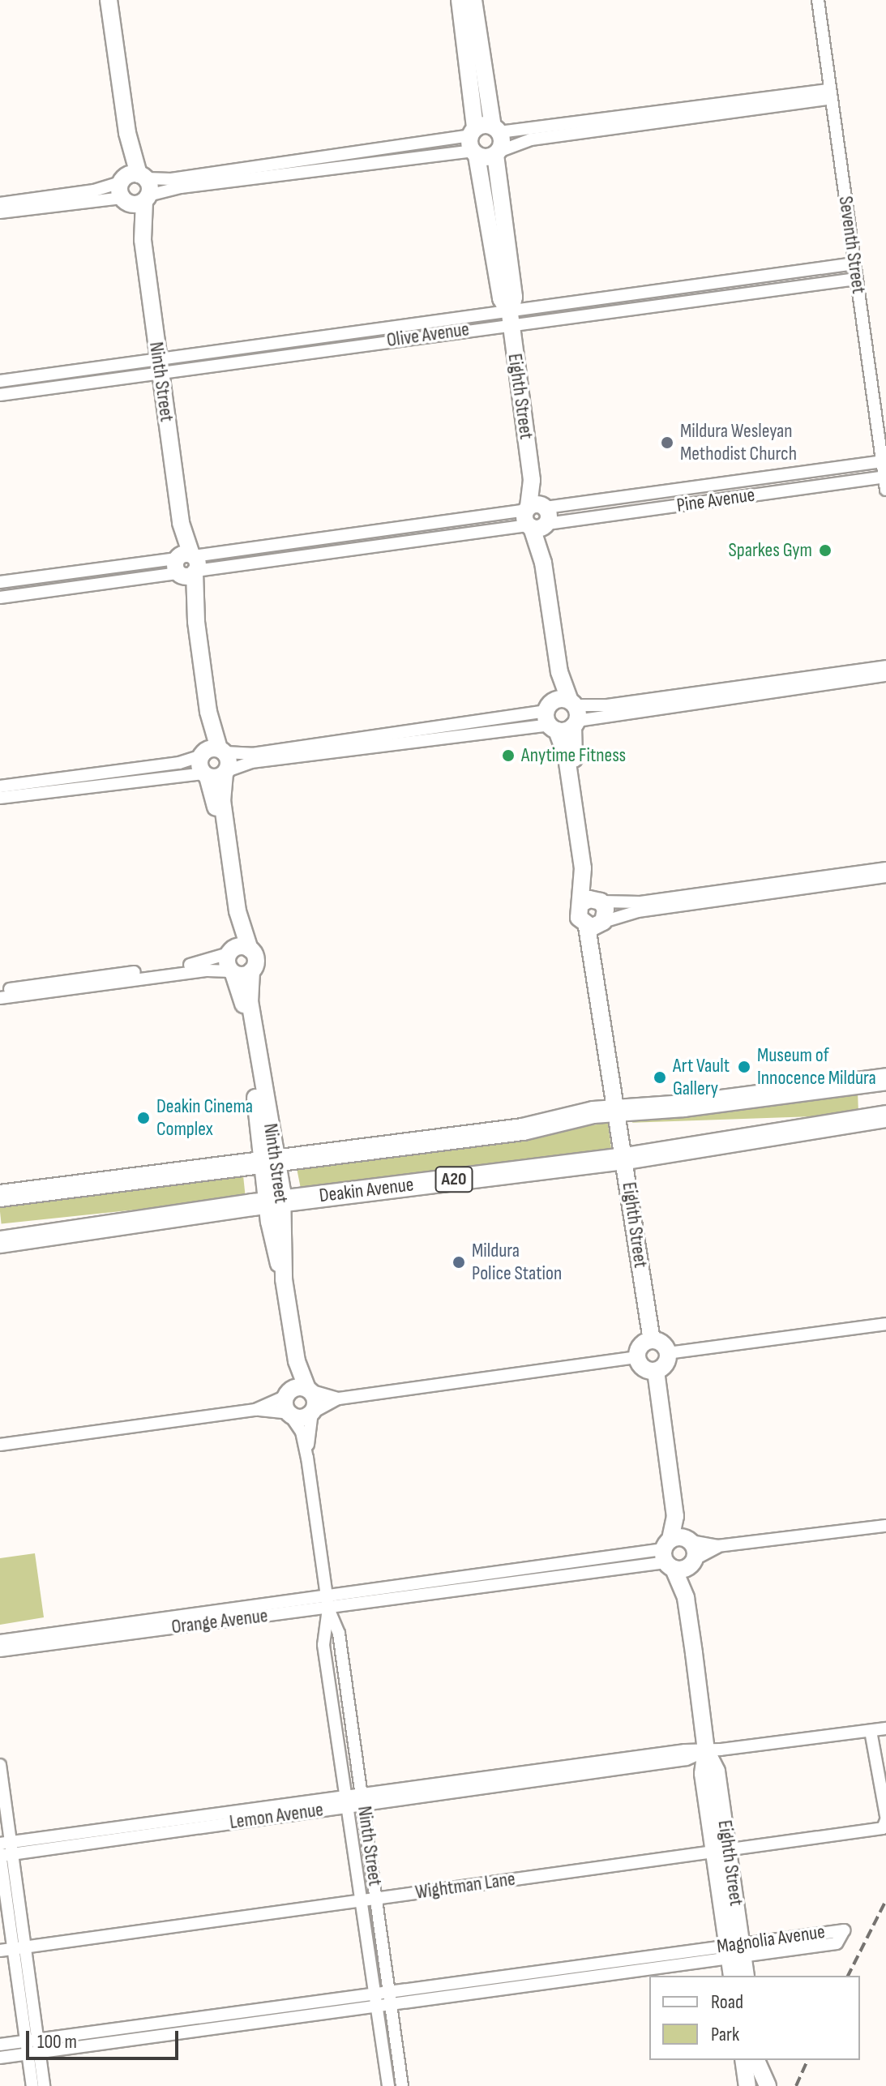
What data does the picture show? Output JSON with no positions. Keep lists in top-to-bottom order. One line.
{"streets":{"highway":["A20","Deakin Avenue"],"street":["Seventh Street","Olive Avenue","Ninth Street","Eighth Street","Pine Avenue","Orange Avenue","Lemon Avenue","Wightman Lane","Magnolia Avenue"]},"crossings":[["Seventh Street","Olive Avenue"],["Seventh Street","Pine Avenue"],["Olive Avenue","Ninth Street"],["Olive Avenue","Eighth Street"],["Ninth Street","Pine Avenue"],["Ninth Street","Deakin Avenue"],["Ninth Street","Orange Avenue"],["Ninth Street","Lemon Avenue"],["Ninth Street","Wightman Lane"],["Ninth Street","Magnolia Avenue"],["Eighth Street","Pine Avenue"],["Eighth Street","Deakin Avenue"],["Eighth Street","Orange Avenue"],["Eighth Street","Lemon Avenue"],["Eighth Street","Wightman Lane"],["Eighth Street","Magnolia Avenue"],["Lemon Avenue","Wightman Lane"]],"places":["Mildura Wesleyan Methodist Church","Sparkes Gym","Anytime Fitness","Museum of Innocence Mildura","Art Vault Gallery","Deakin Cinema Complex","Mildura Police Station"],"legend":["Road","Park"],"scale_bar":"100 m"}
